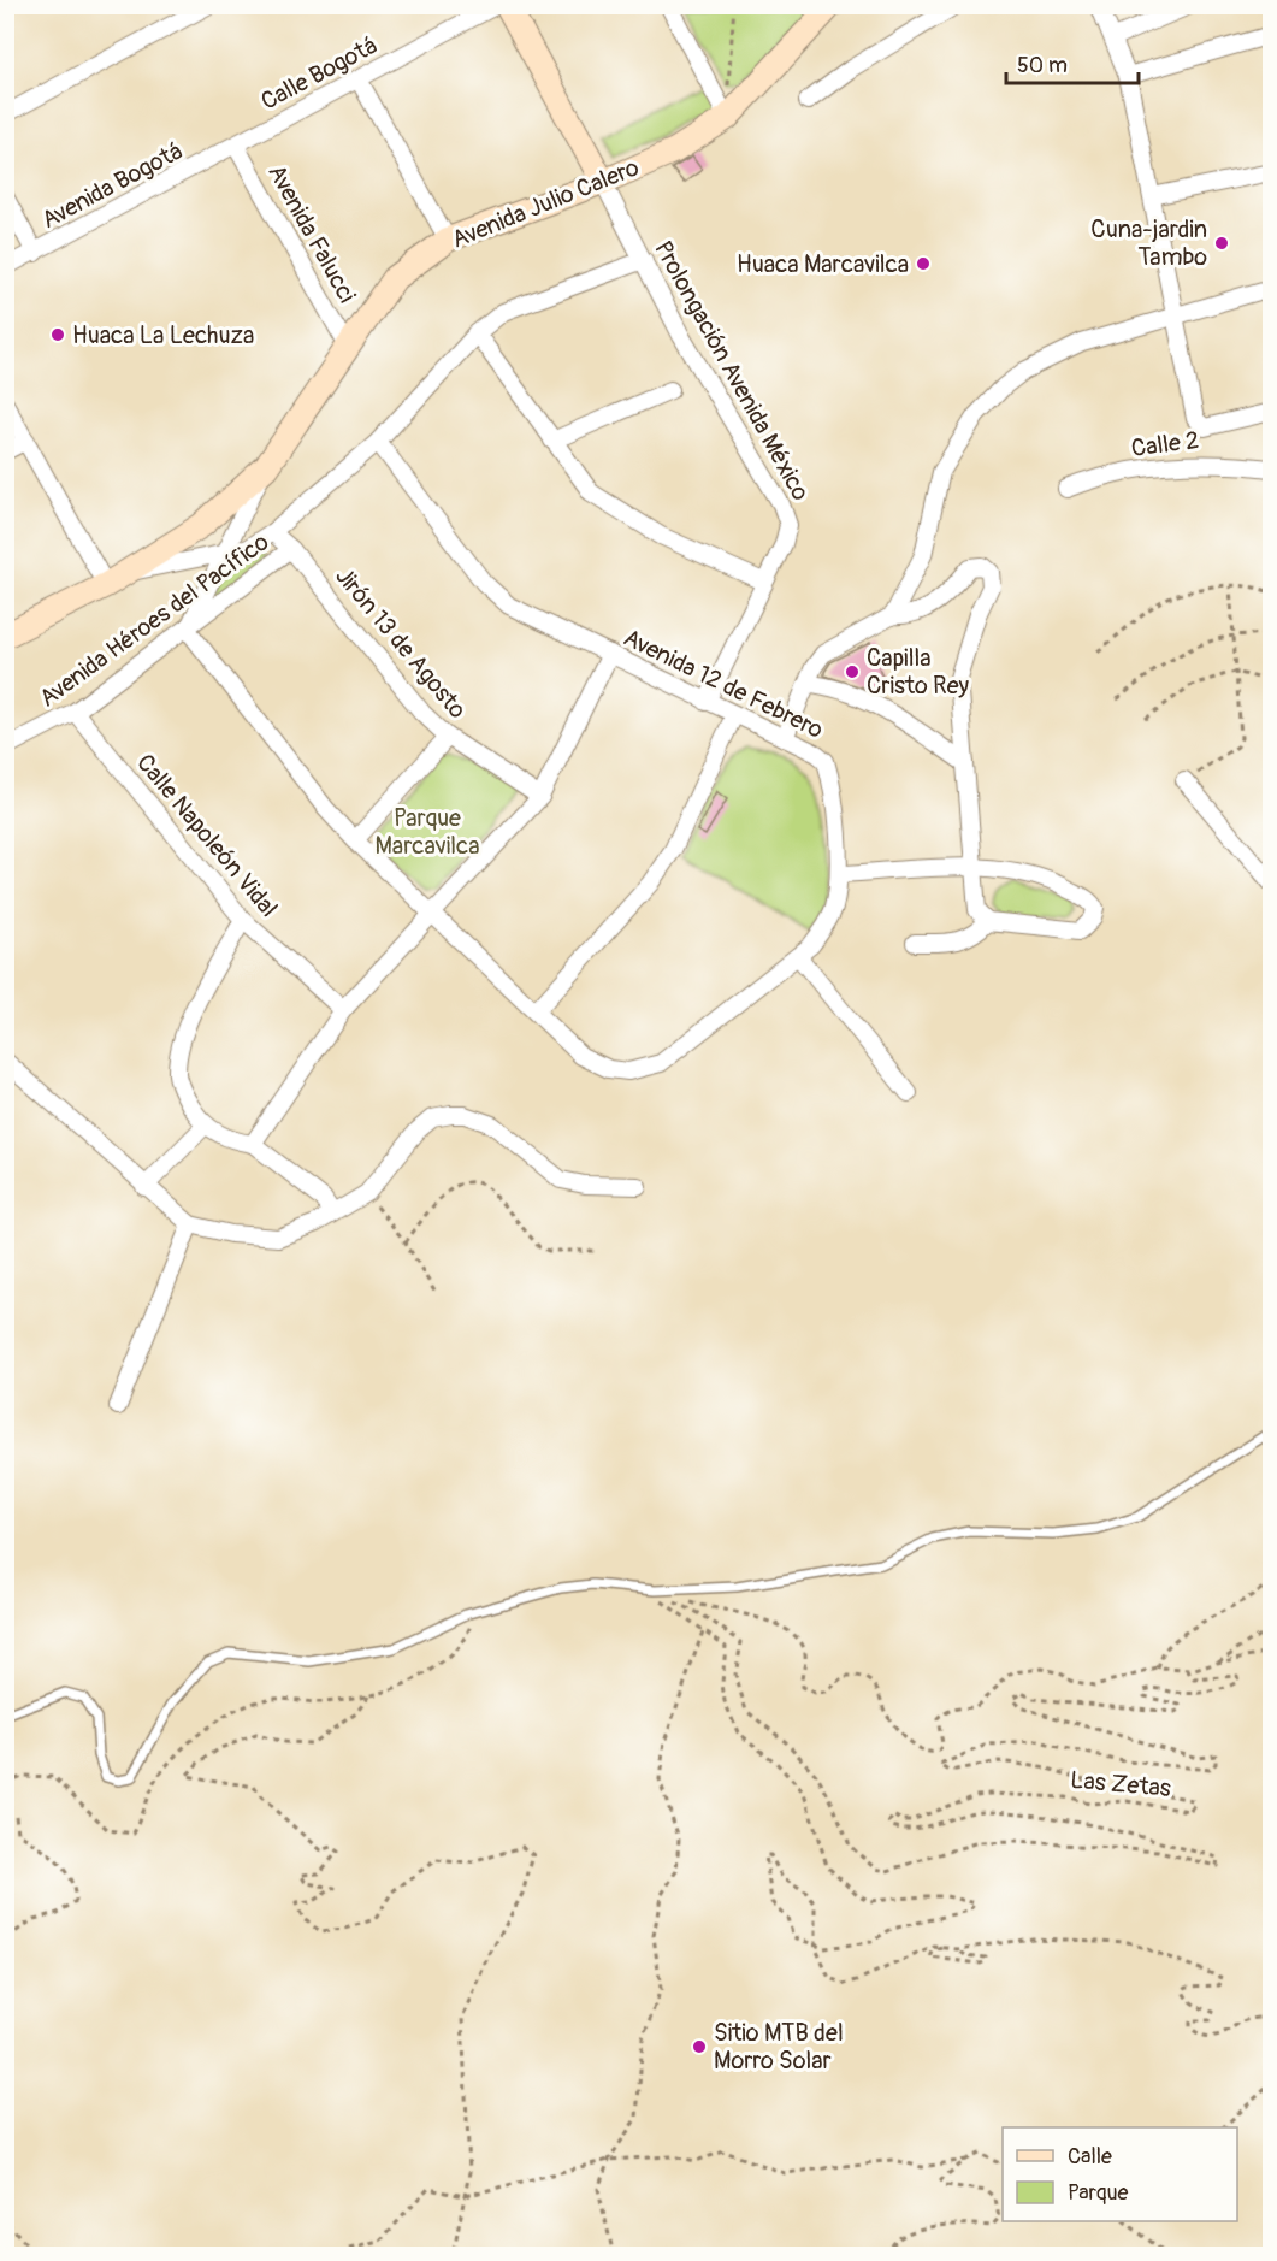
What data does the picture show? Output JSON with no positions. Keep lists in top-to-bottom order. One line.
{"streets":{"street":["Calle Bogotá","Avenida Bogotá","Avenida Julio Calero","Avenida Falucci","Prolongación Avenida México","Calle 2","Avenida Héroes del Pacífico","Jirón 13 de Agosto","Avenida 12 de Febrero","Calle Napoleón Vidal"],"path":["Las Zetas"]},"crossings":[["Calle Bogotá","Avenida Bogotá"],["Calle Bogotá","Avenida Falucci"],["Avenida Bogotá","Avenida Falucci"],["Avenida Julio Calero","Avenida Falucci"],["Avenida Julio Calero","Prolongación Avenida México"],["Avenida Julio Calero","Avenida Héroes del Pacífico"],["Avenida Julio Calero","Avenida 12 de Febrero"],["Prolongación Avenida México","Avenida Héroes del Pacífico"],["Prolongación Avenida México","Avenida 12 de Febrero"],["Avenida Héroes del Pacífico","Jirón 13 de Agosto"],["Avenida Héroes del Pacífico","Avenida 12 de Febrero"],["Avenida Héroes del Pacífico","Calle Napoleón Vidal"]],"parks":["Parque Marcavilca"],"places":["Cuna-jardin Tambo","Huaca Marcavilca","Huaca La Lechuza","Capilla Cristo Rey","Sitio MTB del Morro Solar"],"legend":["Calle","Parque"],"scale_bar":"50 m"}
